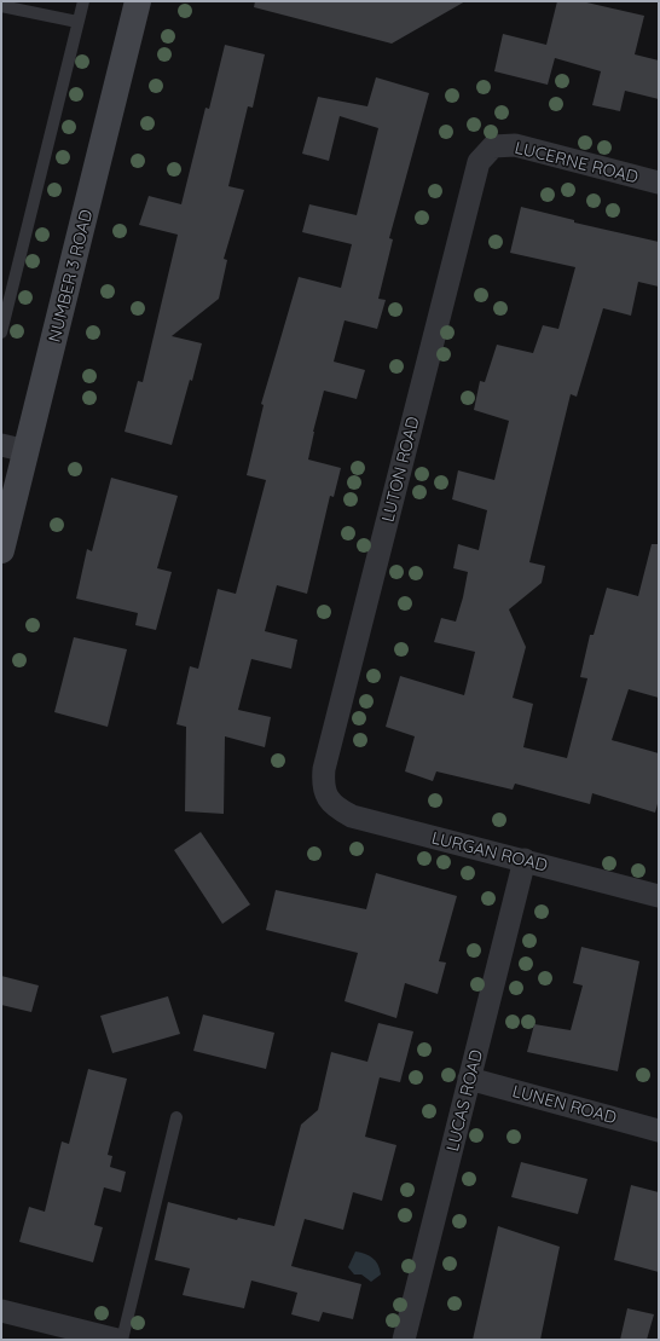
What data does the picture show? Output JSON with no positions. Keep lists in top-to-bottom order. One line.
{"streets":{"main road":["NUMBER 3 ROAD"],"street":["LUCERNE ROAD","LUTON ROAD","LURGAN ROAD","LUCAS ROAD","LUNEN ROAD"]},"crossings":[["LUCERNE ROAD","LUTON ROAD"],["LUTON ROAD","LURGAN ROAD"],["LURGAN ROAD","LUCAS ROAD"],["LUCAS ROAD","LUNEN ROAD"]]}
